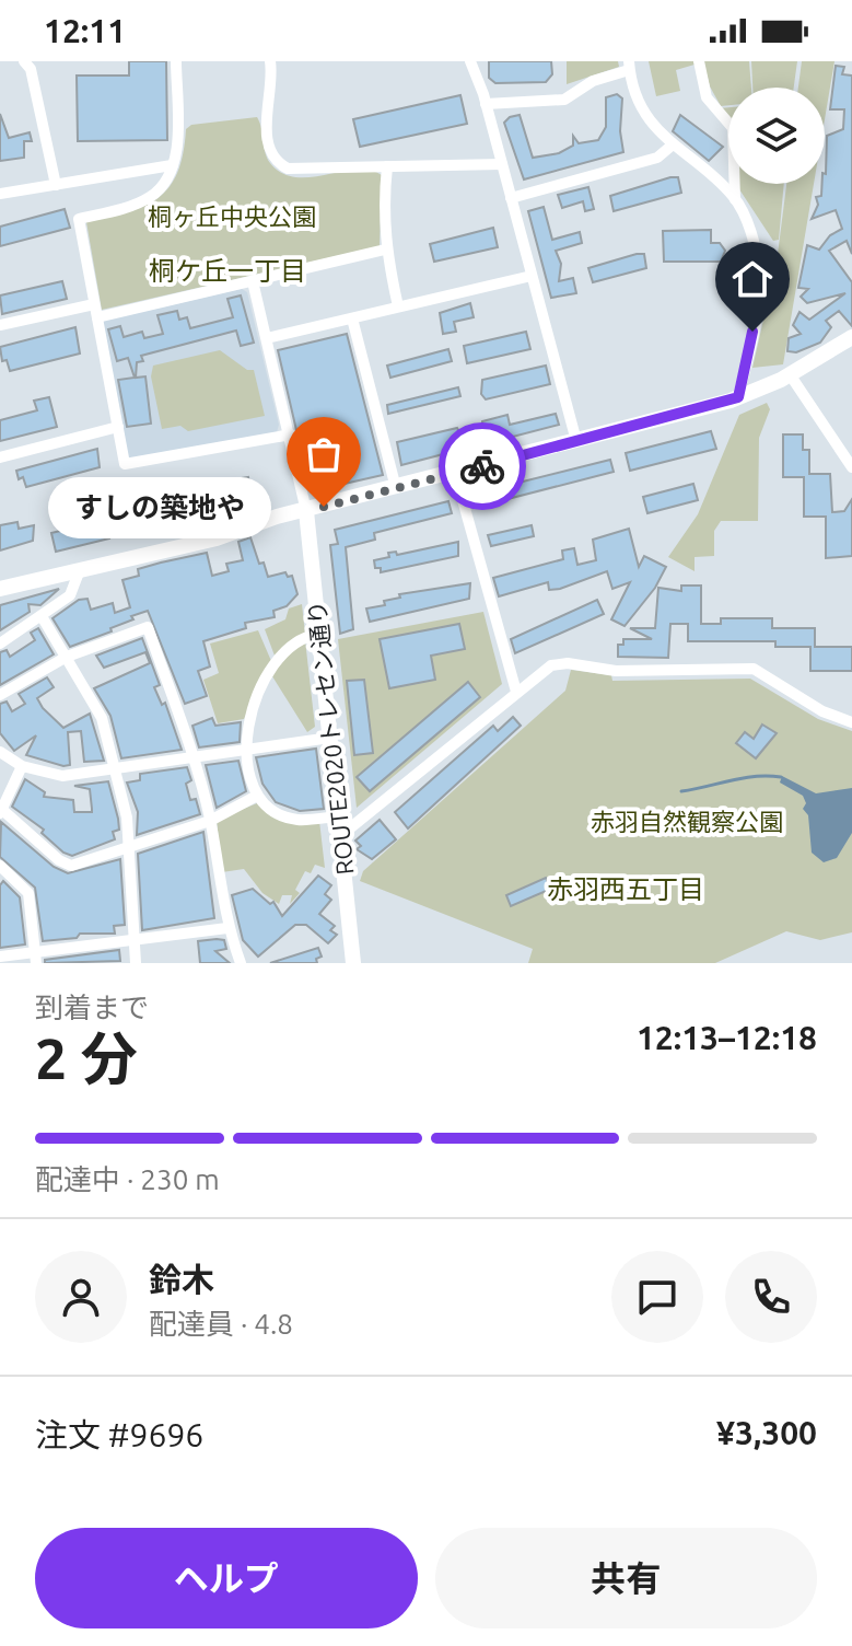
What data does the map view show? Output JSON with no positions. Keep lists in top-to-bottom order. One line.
{"streets":{"main road":["ROUTE2020トレセン通り"]},"districts":["桐ケ丘一丁目","赤羽西五丁目"],"parks":["桐ヶ丘中央公園","赤羽自然観察公園"],"places":["すしの築地や"],"page":{"status":"12:11","bubble":"すしの築地や","heading":["2 分","到着まで","12:13–12:18"],"panel":["鈴木","配達員 · 4.8","注文 #9696","¥3,300"],"bar":"配達中 · 230 m","buttons":["ヘルプ","共有"]}}
